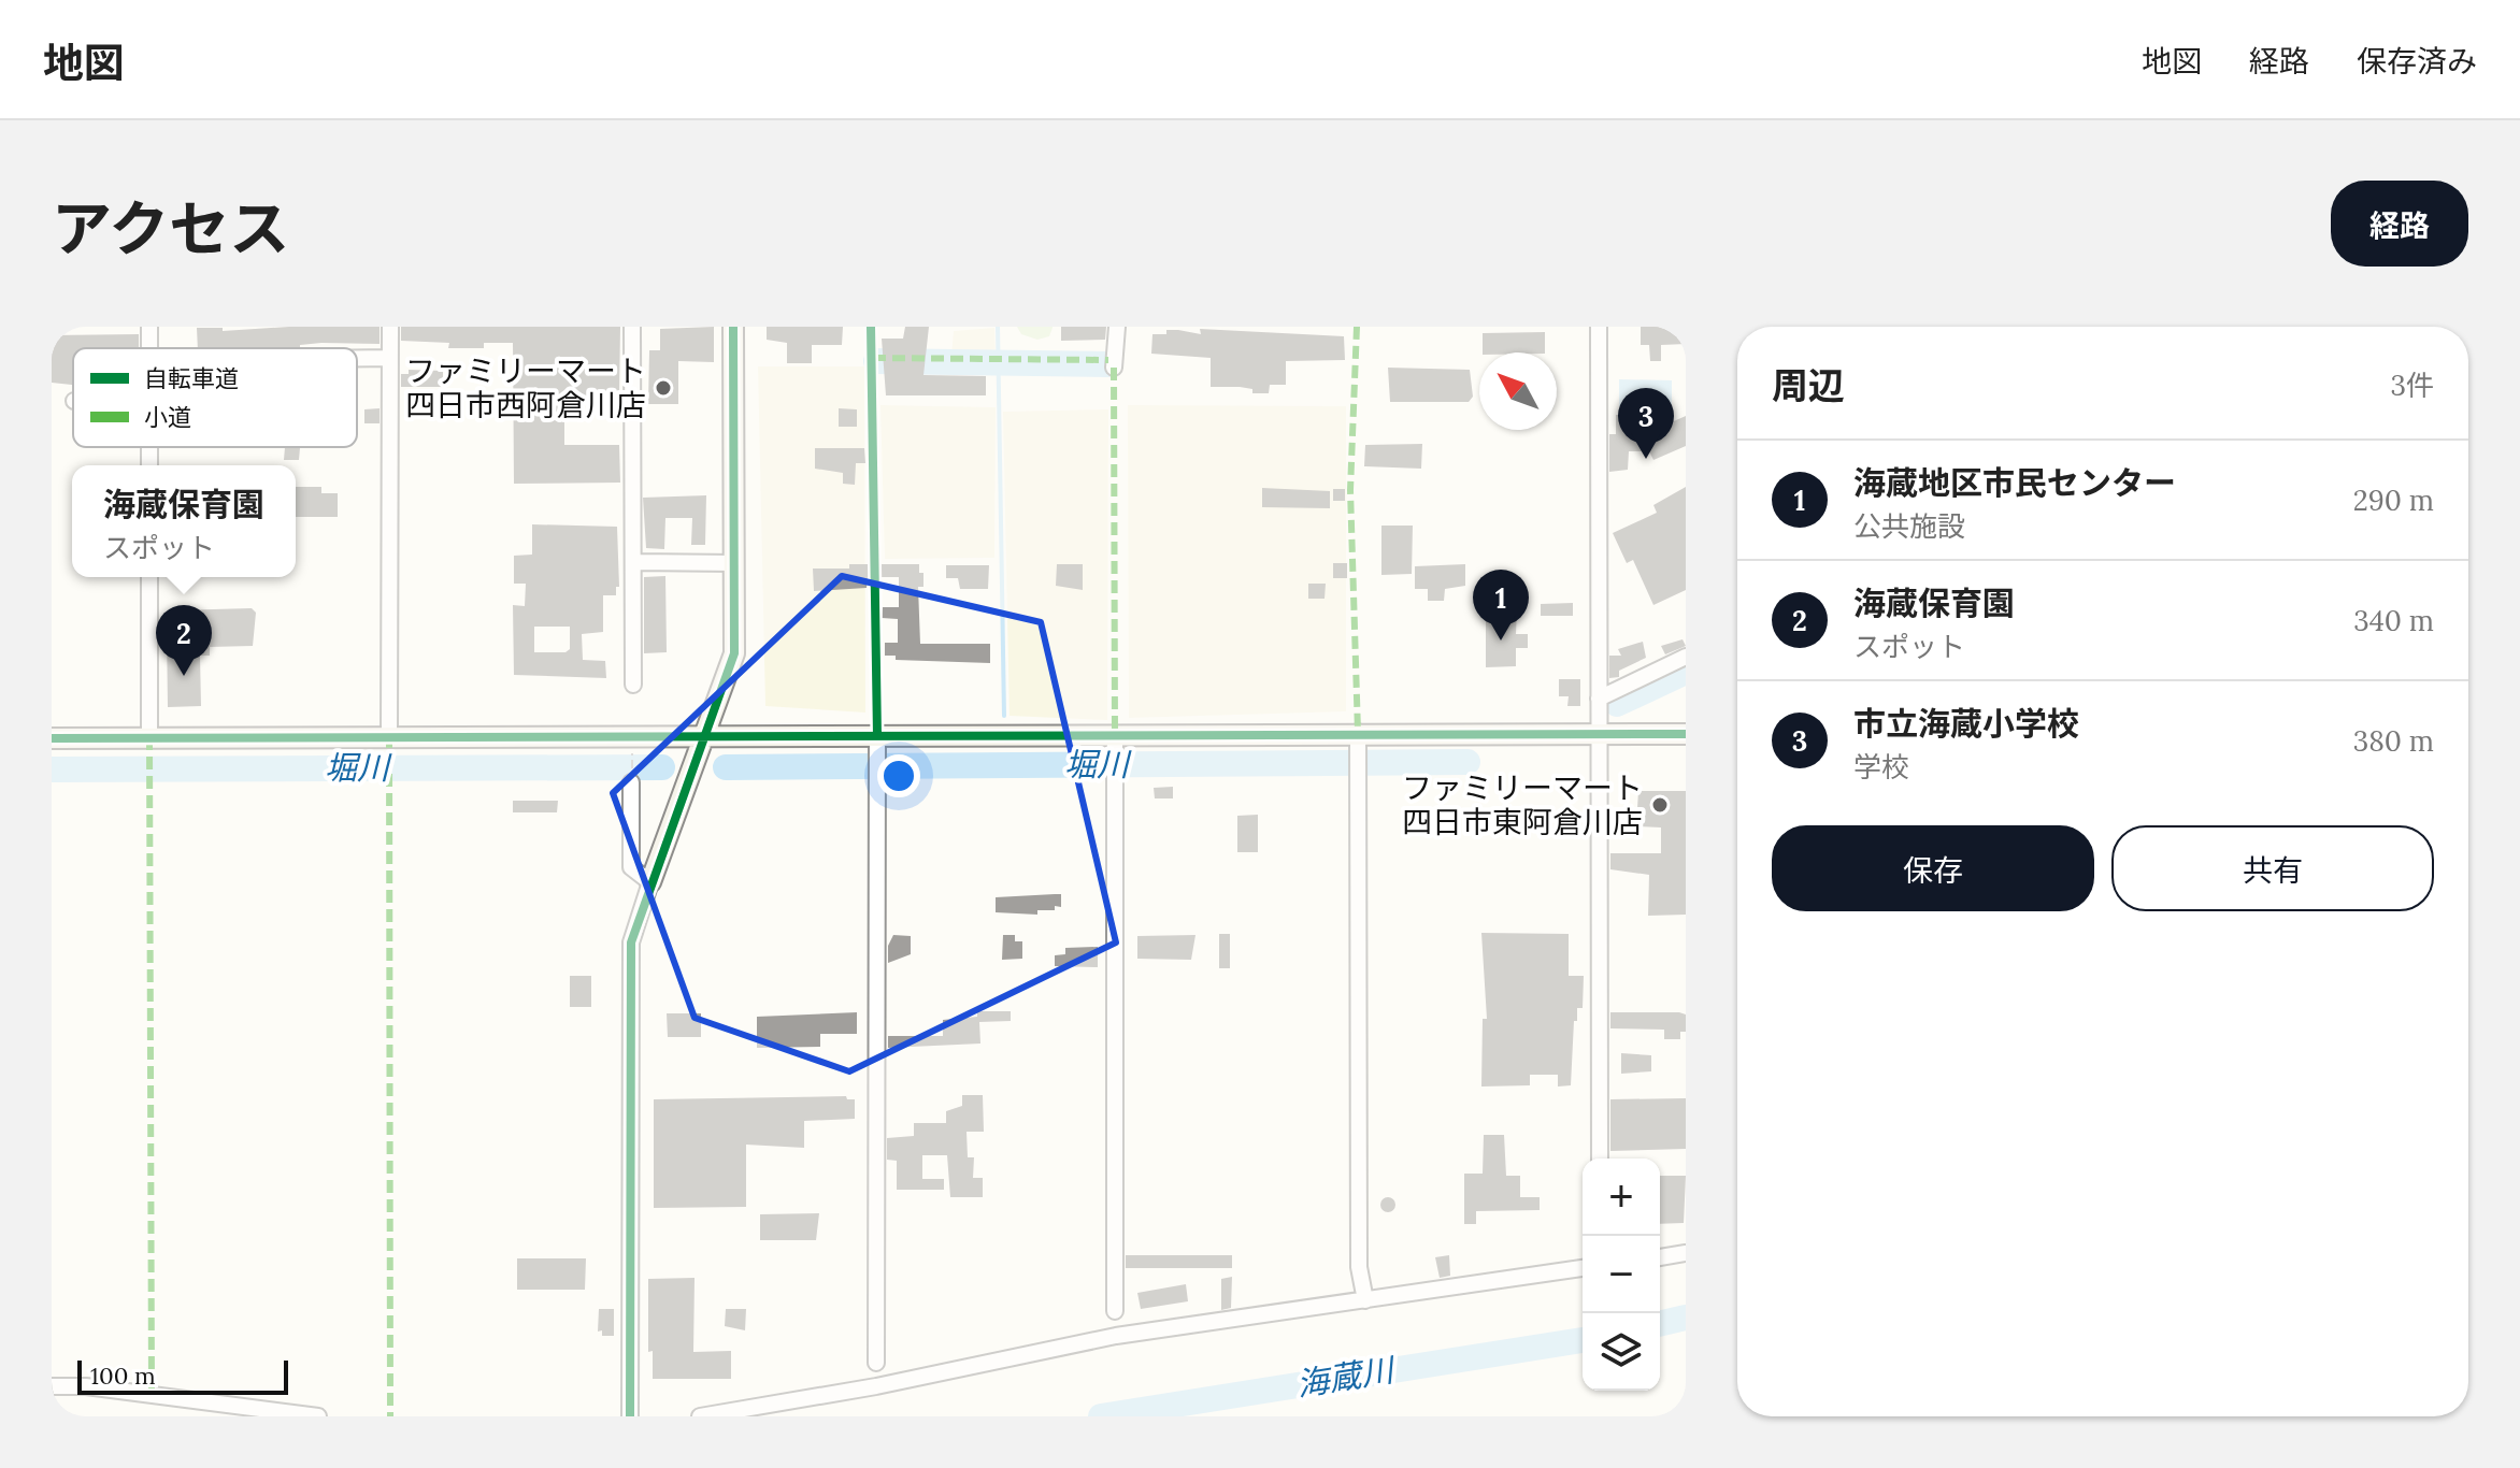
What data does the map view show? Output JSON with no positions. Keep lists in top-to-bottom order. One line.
{"water":["堀川","海蔵川"],"places":["ファミリーマート 四日市西阿倉川店","ファミリーマート 四日市東阿倉川店"],"legend":["自転車道","小道"],"scale_bar":"100 m","north":"top left","page":{"header":"地図","nav":["地図","経路","保存済み"],"title":"アクセス","buttons":["経路",["保存","共有"]],"heading":["周辺","3件"],"pins":["3","1","2"],"list":[{"mark":"1","name":"海蔵地区市民センター","note":"公共施設","value":"290 m"},{"mark":"2","name":"海蔵保育園","note":"スポット","value":"340 m"},{"mark":"3","name":"市立海蔵小学校","note":"学校","value":"380 m"}],"popup":["海蔵保育園","スポット"],"map_buttons":["+","−"],"scale":"100 m"}}
